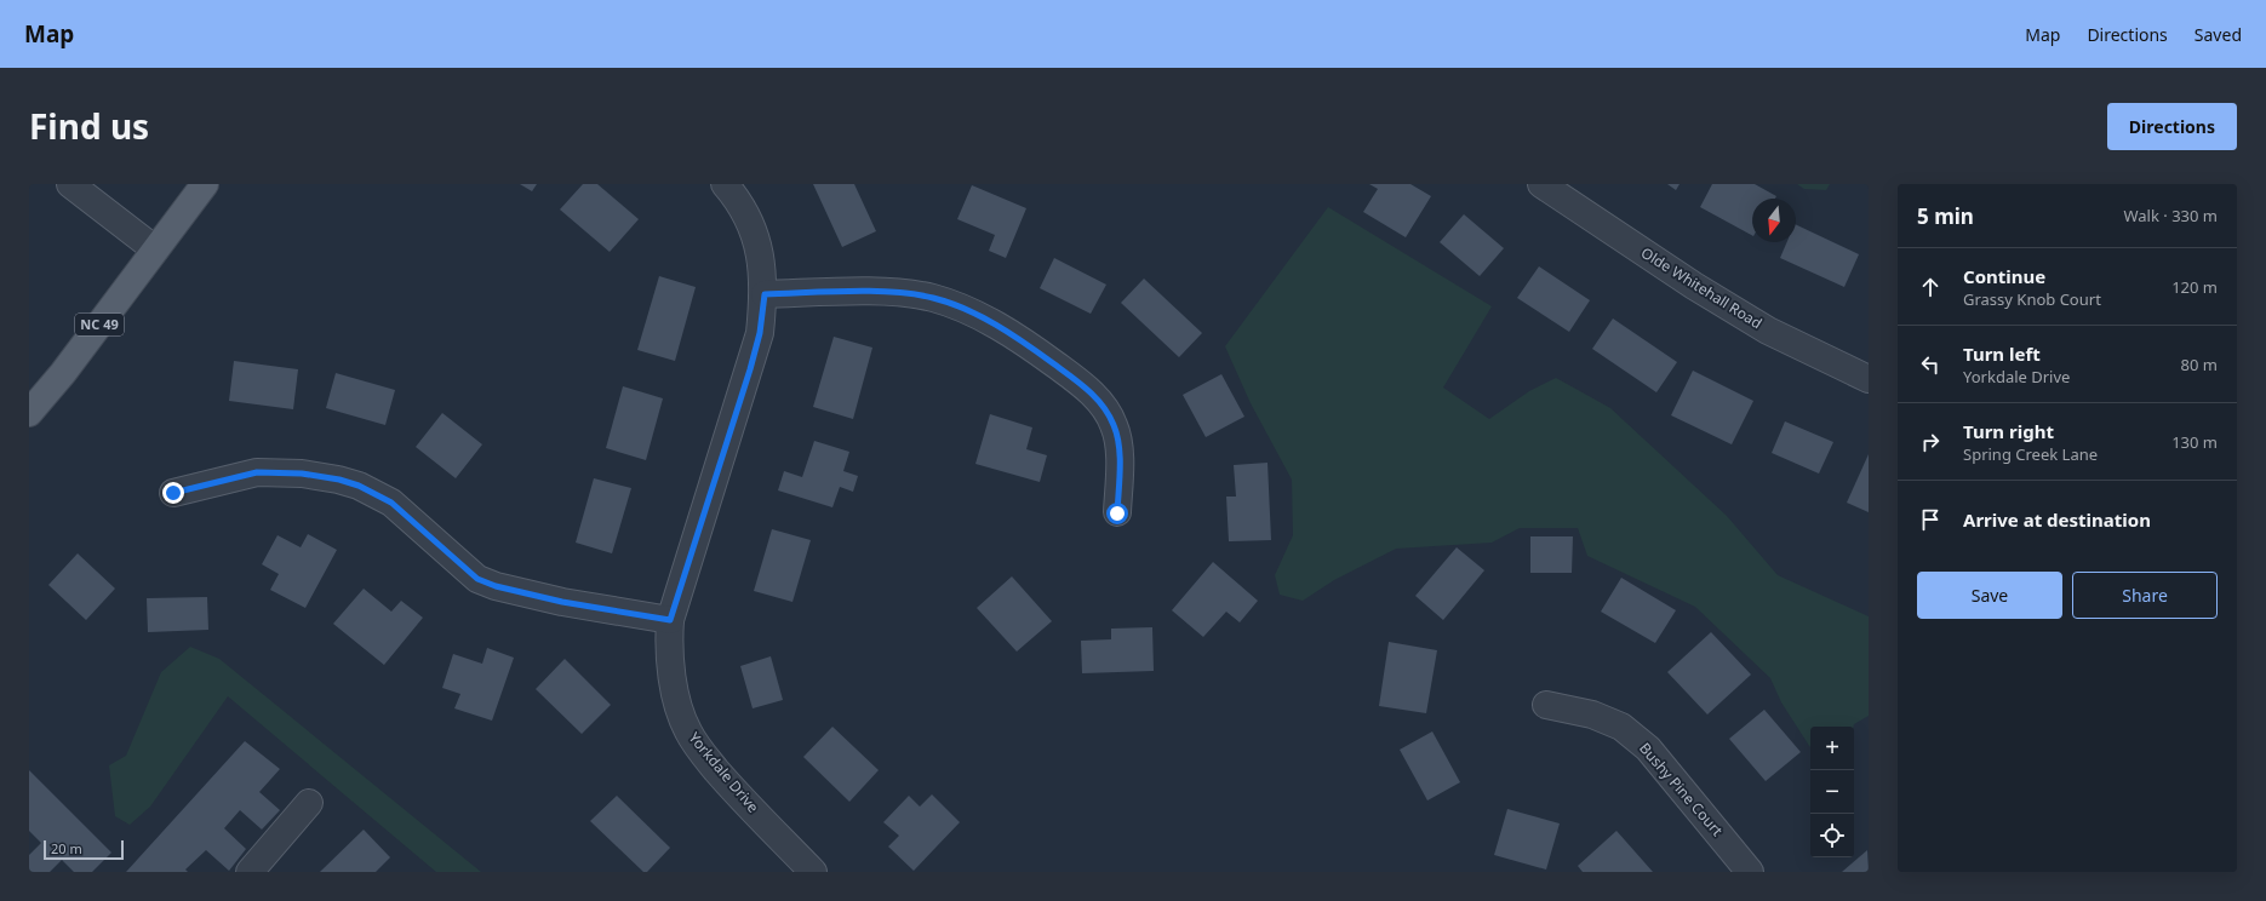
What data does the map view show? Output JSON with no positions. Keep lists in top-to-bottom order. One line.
{"streets":{"main road":["NC 49"],"street":["Olde Whitehall Road","Yorkdale Drive","Bushy Pine Court"]},"scale_bar":"20 m","north":"bottom","page":{"header":"Map","nav":["Map","Directions","Saved"],"title":"Find us","buttons":["Directions",["Save","Share"]],"heading":["5 min","Walk · 330 m"],"list":[["Continue","Grassy Knob Court","120 m"],["Turn left","Yorkdale Drive","80 m"],["Turn right","Spring Creek Lane","130 m"],"Arrive at destination"],"map_buttons":["+","−"],"scale":"20 m"}}
